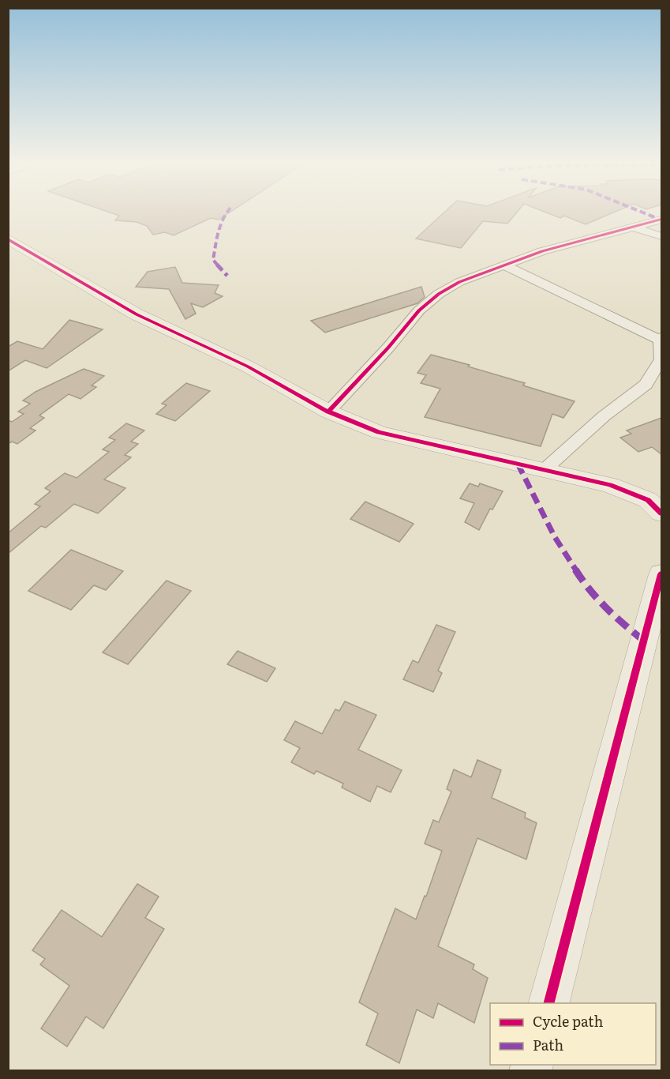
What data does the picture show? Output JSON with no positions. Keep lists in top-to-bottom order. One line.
{"legend":["Cycle path","Path"]}
